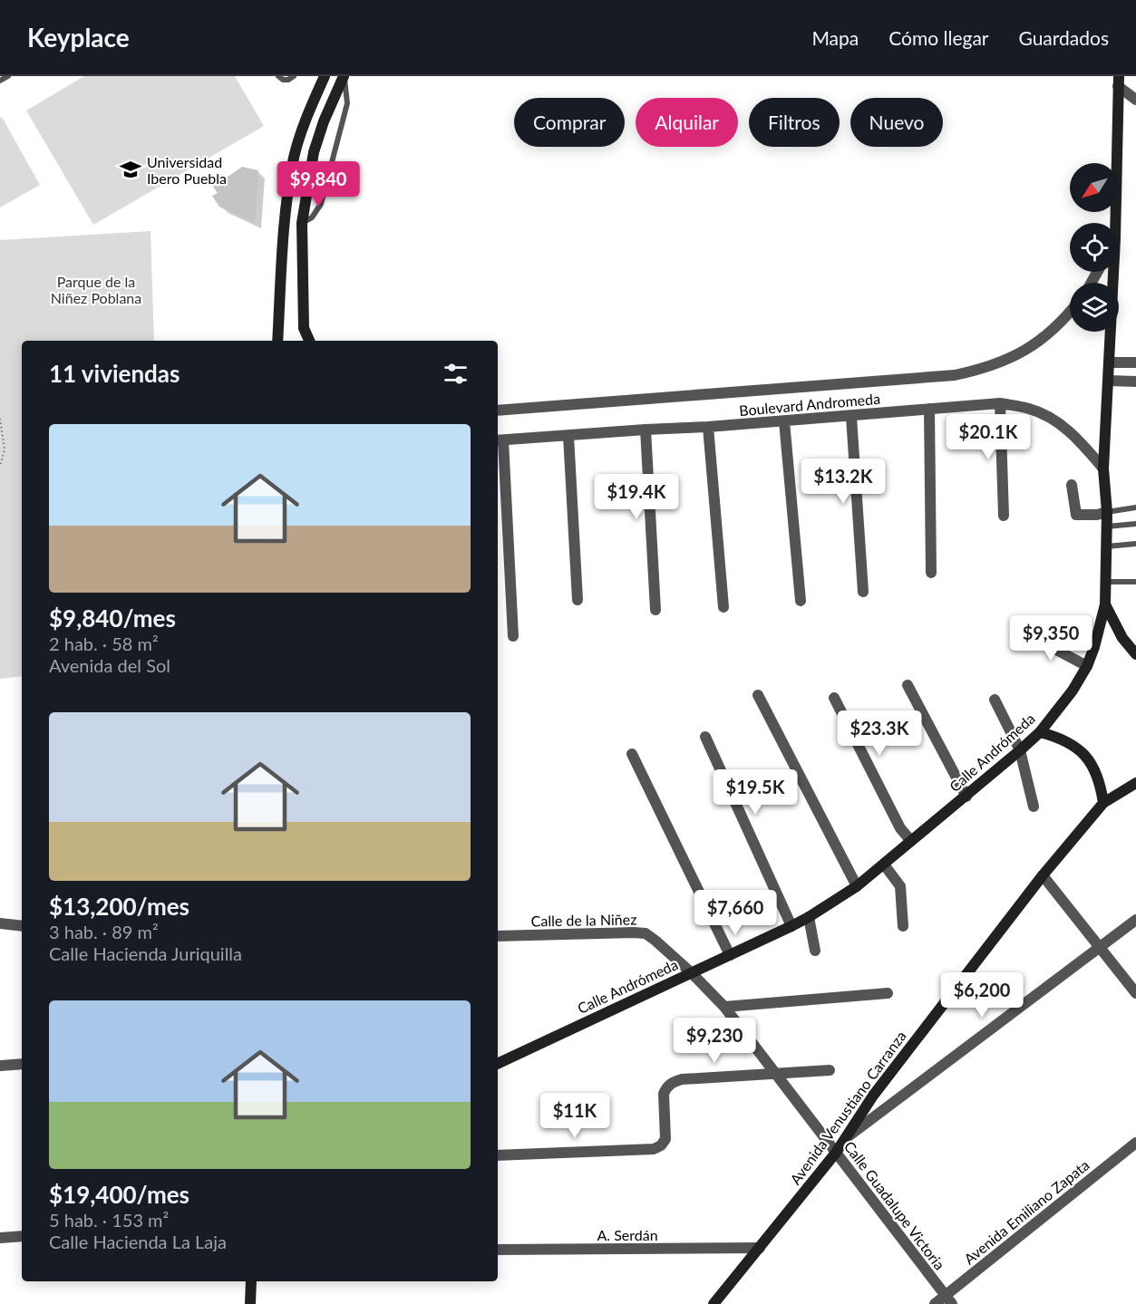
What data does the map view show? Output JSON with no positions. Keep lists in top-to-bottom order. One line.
{"streets":{"main road":["Calle Andrómeda","Avenida Venustiano Carranza"],"street":["Boulevard Andromeda","Calle de la Niñez","Calle Guadalupe Victoria","Avenida Emiliano Zapata","A. Serdán"]},"crossings":[["Boulevard Andromeda","Calle Andrómeda"],["Calle Andrómeda","Calle de la Niñez"],["Calle Andrómeda","Calle Guadalupe Victoria"],["Calle de la Niñez","Calle Guadalupe Victoria"],["Avenida Venustiano Carranza","Calle Guadalupe Victoria"],["Avenida Venustiano Carranza","A. Serdán"],["Calle Guadalupe Victoria","Avenida Emiliano Zapata"]],"parks":["Parque de la Niñez Poblana"],"places":{"school or university":["Universidad Ibero Puebla"]},"north":"bottom left","page":{"header":"Keyplace","nav":["Mapa","Cómo llegar","Guardados"],"chip":["Comprar","Alquilar","Filtros","Nuevo"],"price":["$9,840","$20.1K","$13.2K","$19.4K","$9,350","$23.3K","$19.5K","$7,660","$6,200","$9,230","$11K"],"heading":"11 viviendas","list":[{"name":"$9,840/mes","note":"2 hab. · 58 m² · Avenida del Sol"},{"name":"$13,200/mes","note":"3 hab. · 89 m² · Calle Hacienda Juriquilla"},{"name":"$19,400/mes","note":"5 hab. · 153 m² · Calle Hacienda La Laja"}]}}
